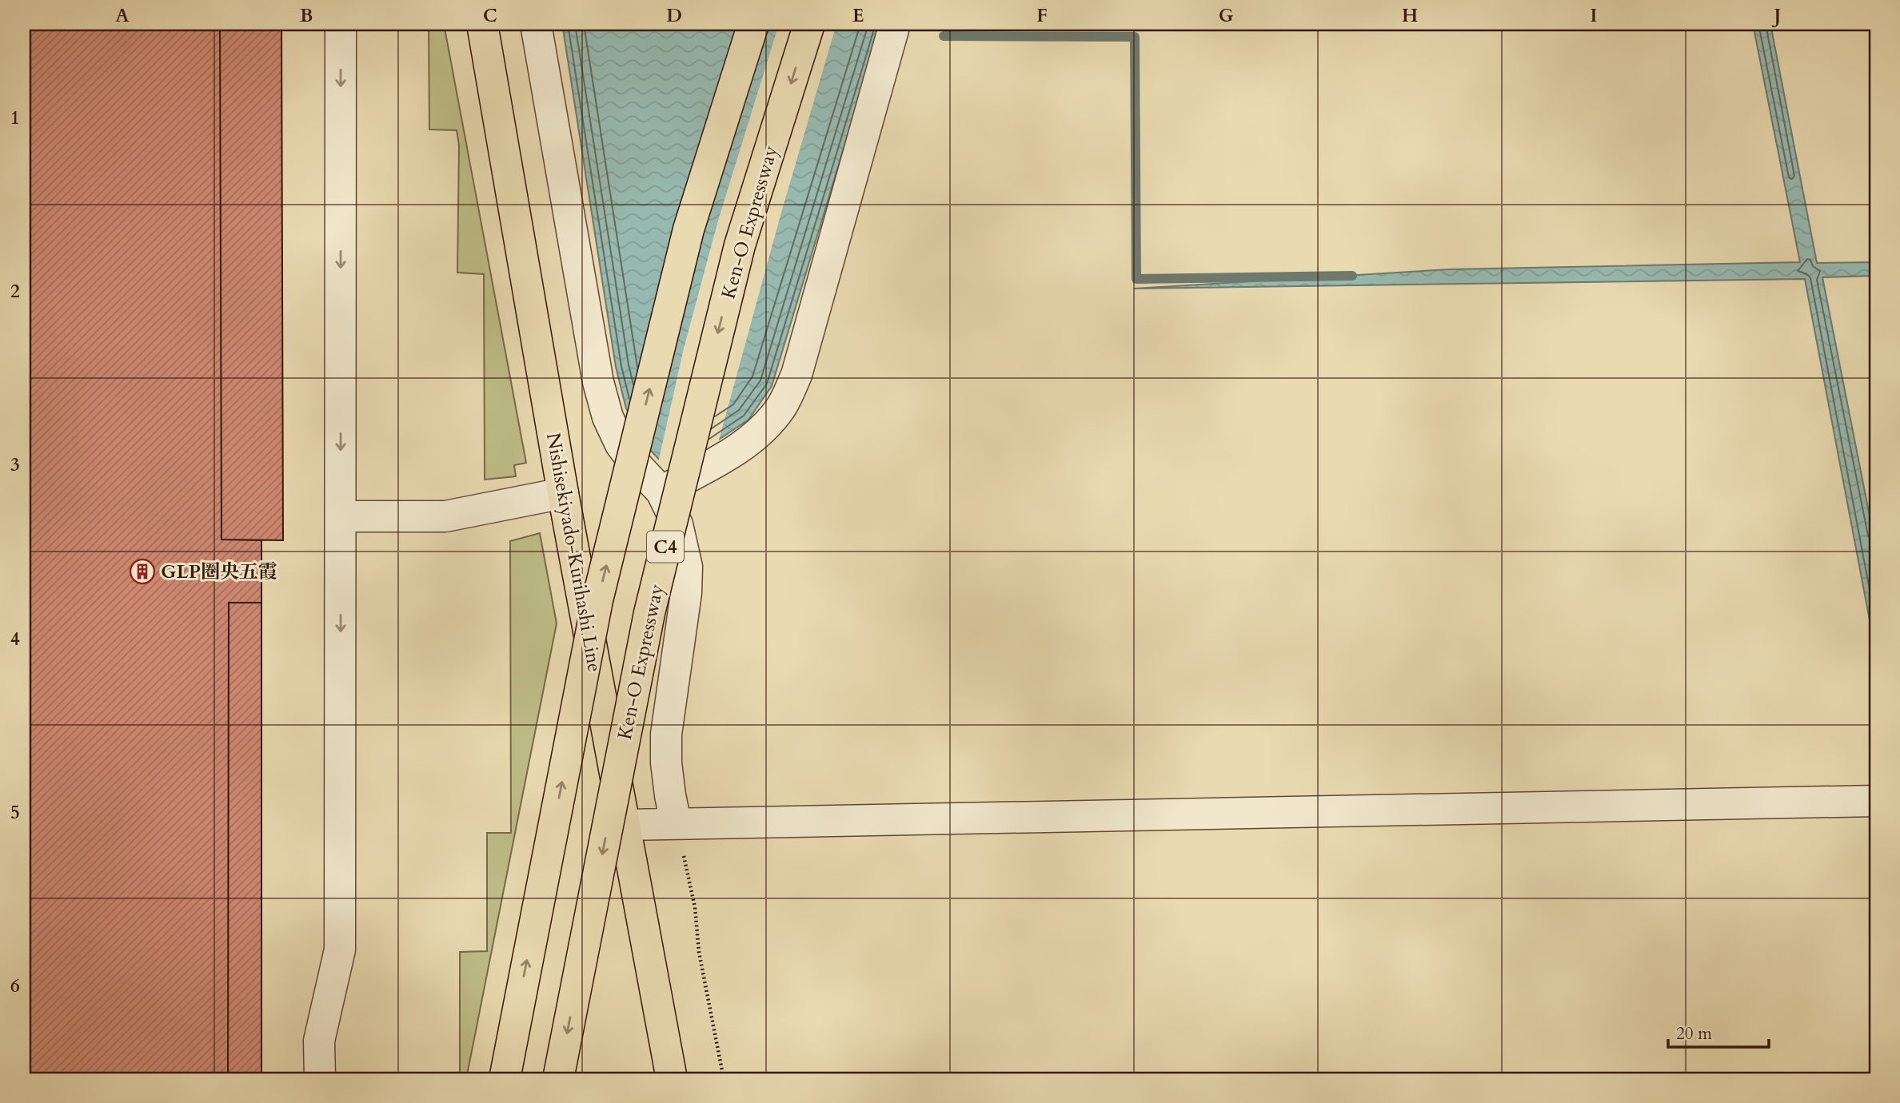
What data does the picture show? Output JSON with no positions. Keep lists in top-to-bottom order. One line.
{"streets":{"main road":["Ken-O Expressway","C4","Nishisekiyado-Kurihashi Line"]},"places":{"building":["GLP圏央五霞"]},"scale_bar":"20 m","grid":{"columns":["A","B","C","D","E","F","G","H","I","J"],"rows":["1","2","3","4","5","6"]}}
